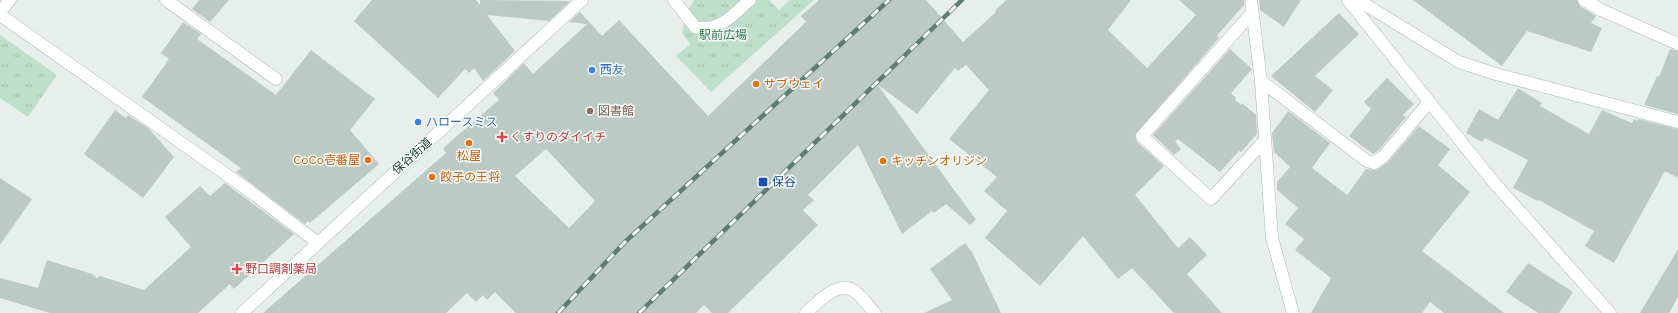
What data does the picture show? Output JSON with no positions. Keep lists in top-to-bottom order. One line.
{"streets":{"street":["保谷街道"]},"parks":["駅前広場"],"places":{"other":["西友","サブウェイ","図書館","ハロースミス","松屋","CoCo壱番屋","キッチンオリジン","餃子の王将"],"health":["くすりのダイイチ","野口調剤薬局"],"transit":["保谷"]}}
